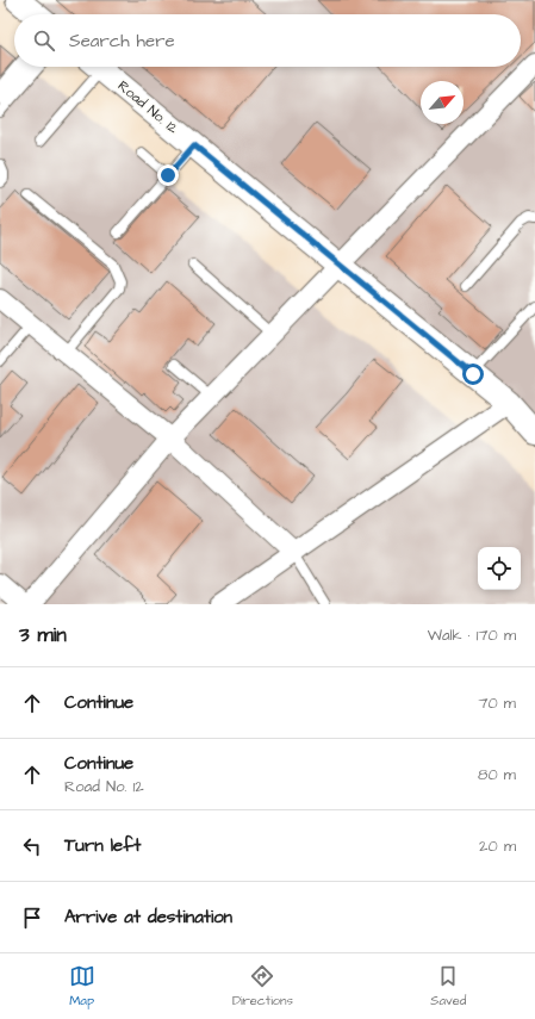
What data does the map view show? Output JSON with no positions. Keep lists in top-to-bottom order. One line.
{"streets":{"street":["Road No. 12"]},"north":"top right","page":{"search":"Search here","heading":["3 min","Walk · 170 m"],"list":[["Continue","70 m"],["Continue","Road No. 12","80 m"],["Turn left","20 m"],"Arrive at destination"],"nav":["Map","Directions","Saved"]}}
